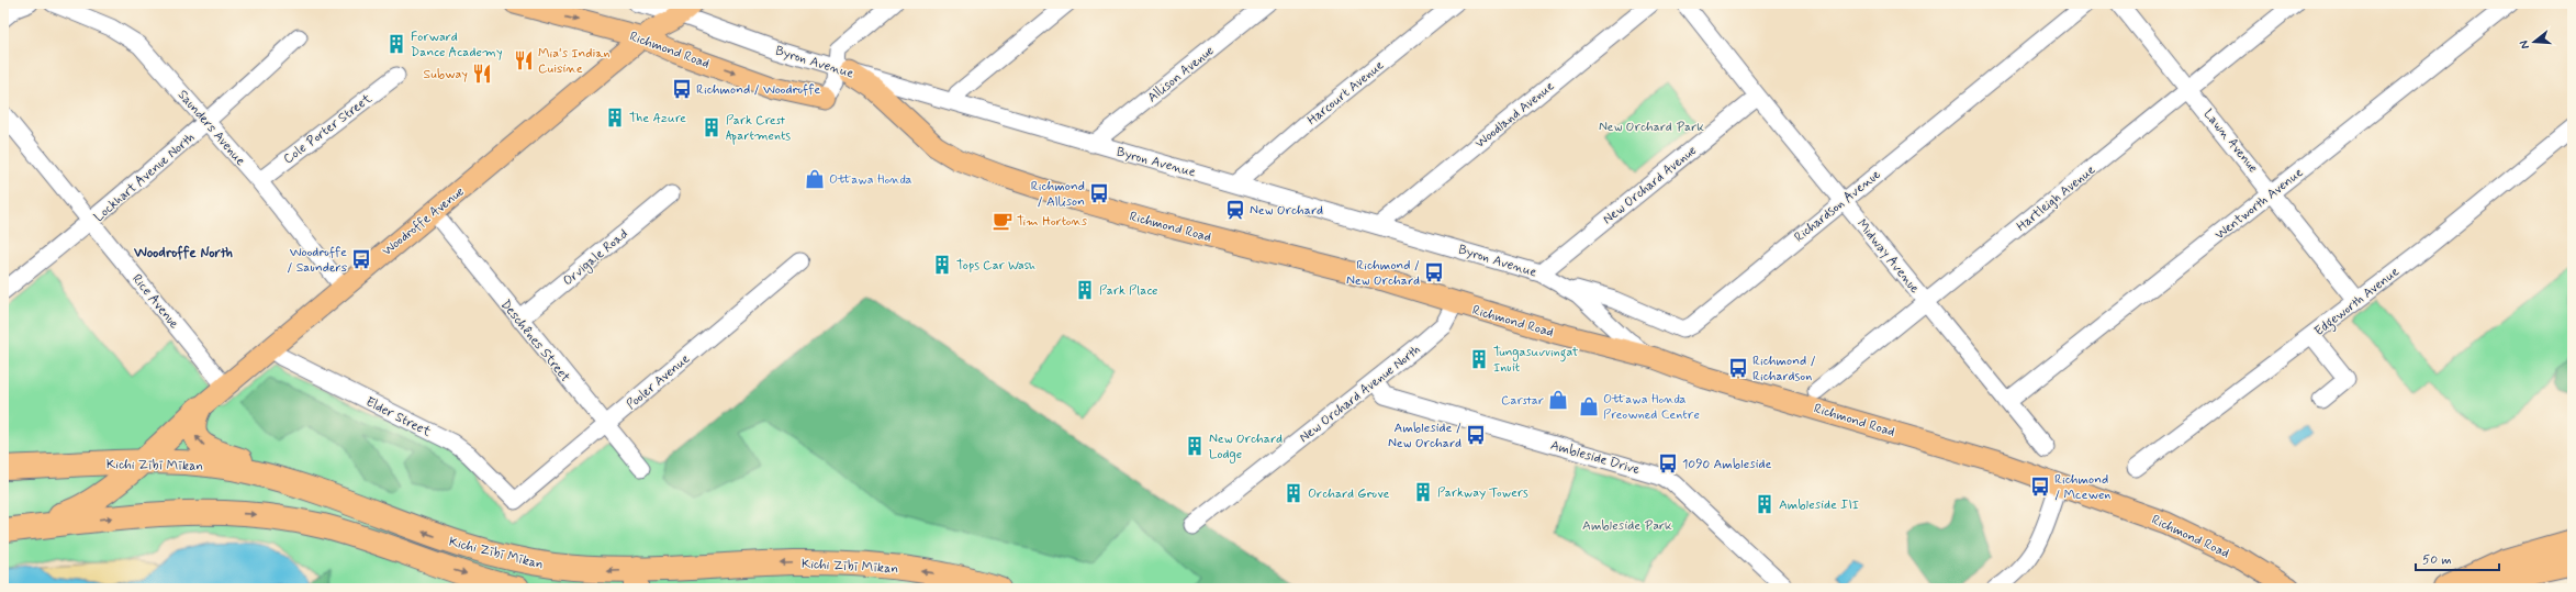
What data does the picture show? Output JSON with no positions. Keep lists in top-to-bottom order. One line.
{"streets":{"highway":["Kichi Zībī Mīkan"],"main road":["Richmond Road","Woodroffe Avenue"],"street":["Byron Avenue","Allison Avenue","Harcourt Avenue","Woodland Avenue","Saunders Avenue","Cole Porter Street","Lawn Avenue","Lockhart Avenue North","New Orchard Avenue","Hartleigh Avenue","Wentworth Avenue","Richardson Avenue","Midway Avenue","Orvigale Road","Rice Avenue","Edgeworth Avenue","Deschênes Street","Pooler Avenue","New Orchard Avenue North","Elder Street","Ambleside Drive"]},"crossings":[["Richmond Road","Byron Avenue"],["Richmond Road","Woodroffe Avenue"],["Richmond Road","New Orchard Avenue North"],["Byron Avenue","Allison Avenue"],["Byron Avenue","Harcourt Avenue"],["Byron Avenue","Woodland Avenue"],["Byron Avenue","New Orchard Avenue"],["Byron Avenue","Richardson Avenue"],["Byron Avenue","Woodroffe Avenue"],["Saunders Avenue","Cole Porter Street"],["Saunders Avenue","Lockhart Avenue North"],["Saunders Avenue","Woodroffe Avenue"],["Lawn Avenue","Hartleigh Avenue"],["Lawn Avenue","Wentworth Avenue"],["Lawn Avenue","Edgeworth Avenue"],["Lockhart Avenue North","Rice Avenue"],["New Orchard Avenue","Midway Avenue"],["Hartleigh Avenue","Midway Avenue"],["Wentworth Avenue","Midway Avenue"],["Richardson Avenue","Midway Avenue"],["Woodroffe Avenue","Rice Avenue"],["Woodroffe Avenue","Deschênes Street"],["Woodroffe Avenue","Elder Street"],["Orvigale Road","Deschênes Street"],["Deschênes Street","Pooler Avenue"],["Pooler Avenue","Elder Street"],["New Orchard Avenue North","Ambleside Drive"]],"districts":["Woodroffe North"],"parks":["New Orchard Park","Ambleside Park"],"places":{"building":["Forward Dance Academy","The Azure","Park Crest Apartments","Tops Car Wash","Park Place","Tungasuvvingat Inuit","New Orchard Lodge","Parkway Towers","Orchard Grove","Ambleside III"],"restaurant":["Mia's Indian Cuisine","Subway"],"bus stop":["Richmond / Woodroffe","Richmond / Allison","Woodroffe / Saunders","Richmond / New Orchard","Richmond / Richardson","Ambleside / New Orchard","1090 Ambleside","Richmond / Mcewen"],"shop":["Ottawa Honda","Carstar","Ottawa Honda Preowned Centre"],"station":["New Orchard"],"cafe":["Tim Hortons"]},"scale_bar":"50 m","north":"left"}
